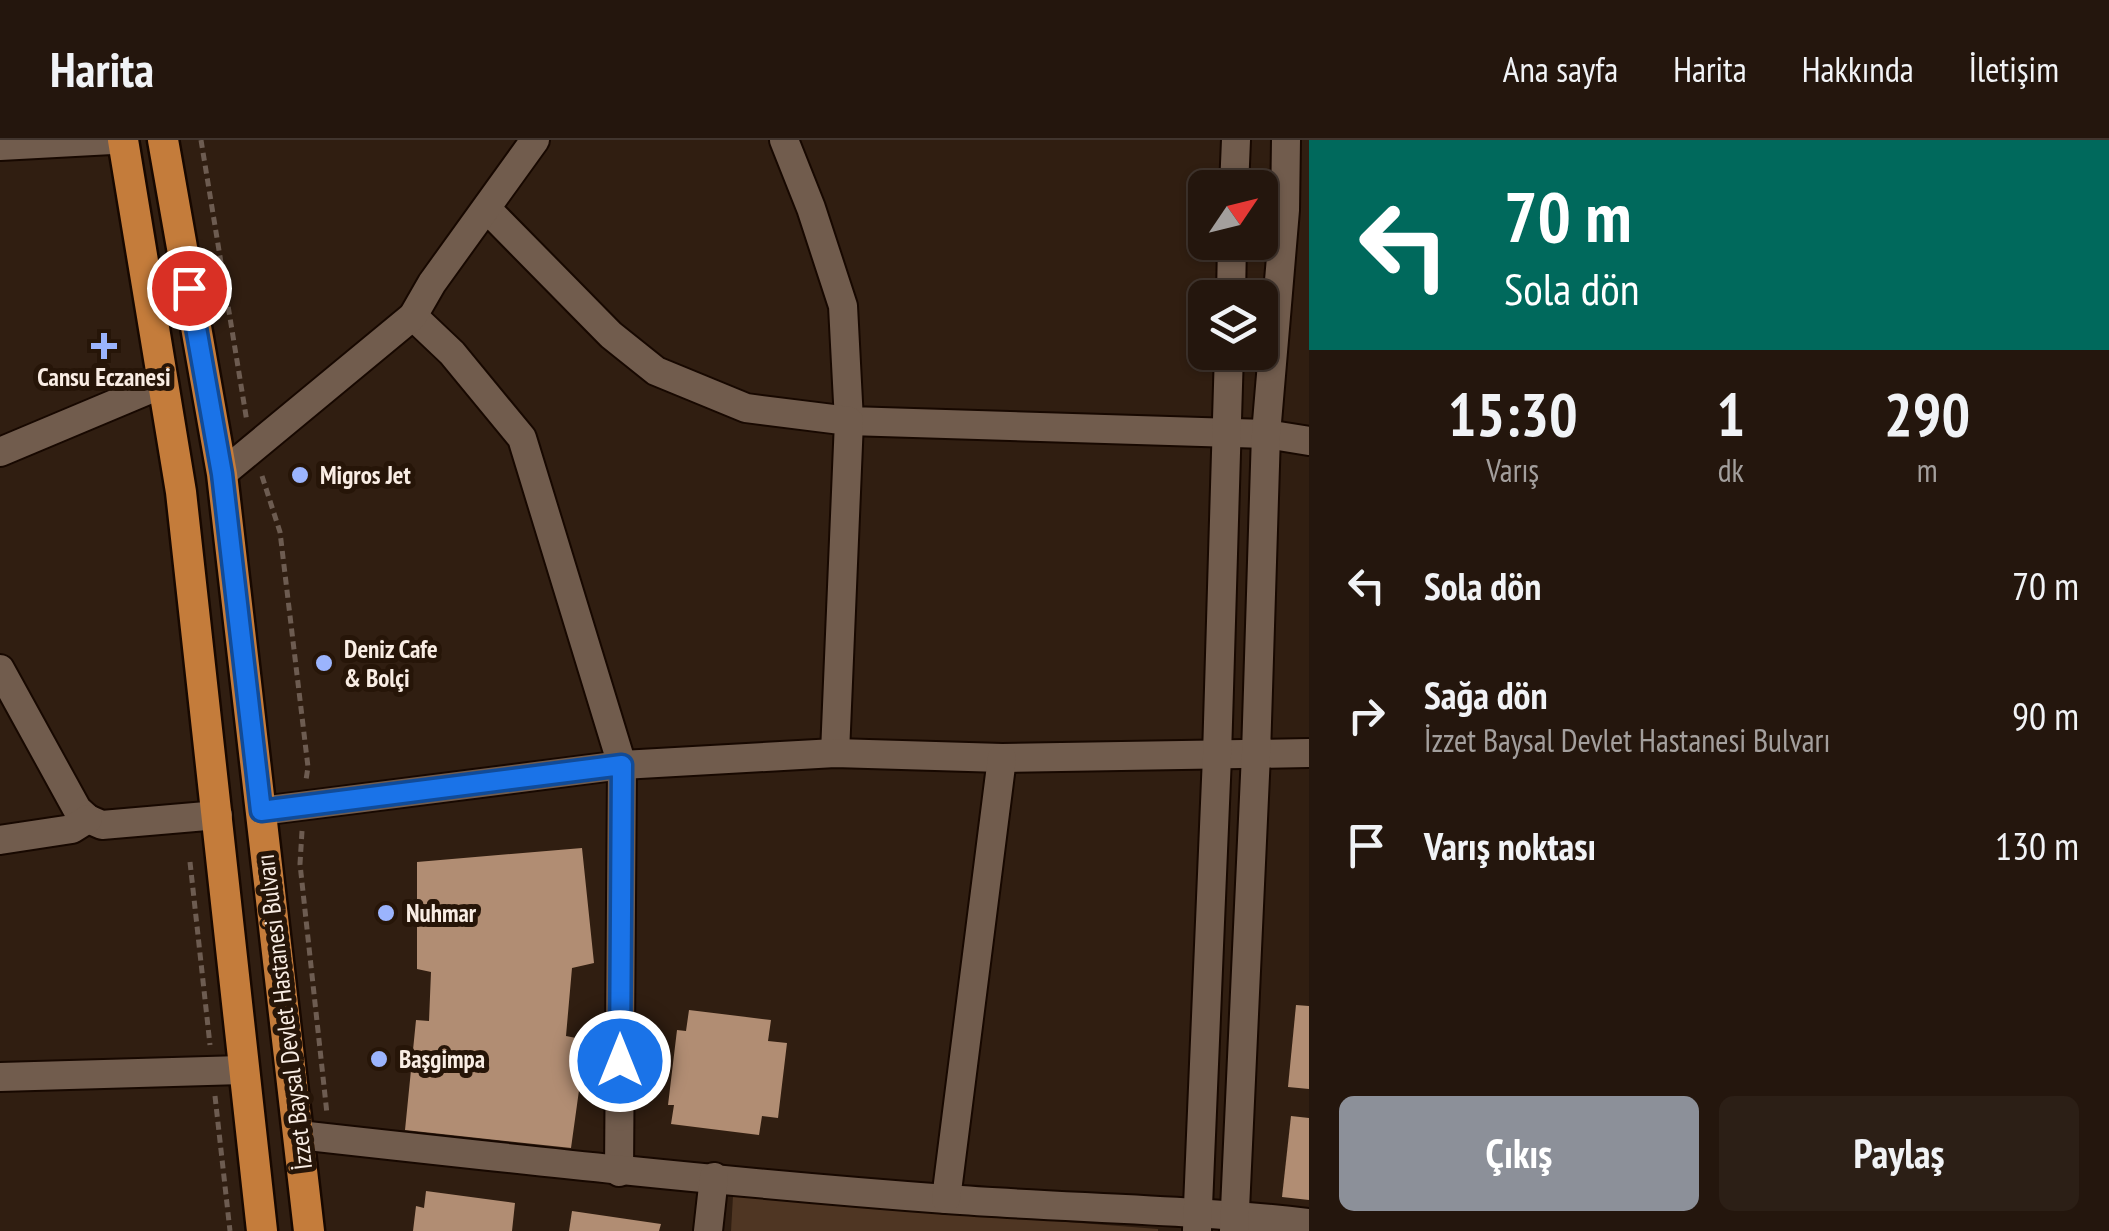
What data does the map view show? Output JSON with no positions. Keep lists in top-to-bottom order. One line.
{"streets":{"main road":["İzzet Baysal Devlet Hastanesi Bulvarı"]},"places":{"health":["Cansu Eczanesi"],"other":["Migros Jet","Deniz Cafe & Bolçi","Nuhmar","Başgimpa"]},"north":"top right","page":{"header":"Harita","nav":["Ana sayfa","Harita","Hakkında","İletişim"],"turn":["70 m","Sola dön"],"eta":["15:30","Varış","1","dk","290","m"],"list":[{"name":"Sola dön","value":"70 m"},{"name":"Sağa dön","note":"İzzet Baysal Devlet Hastanesi Bulvarı","value":"90 m"},{"name":"Varış noktası","value":"130 m"}],"buttons":["Çıkış","Paylaş"]}}
